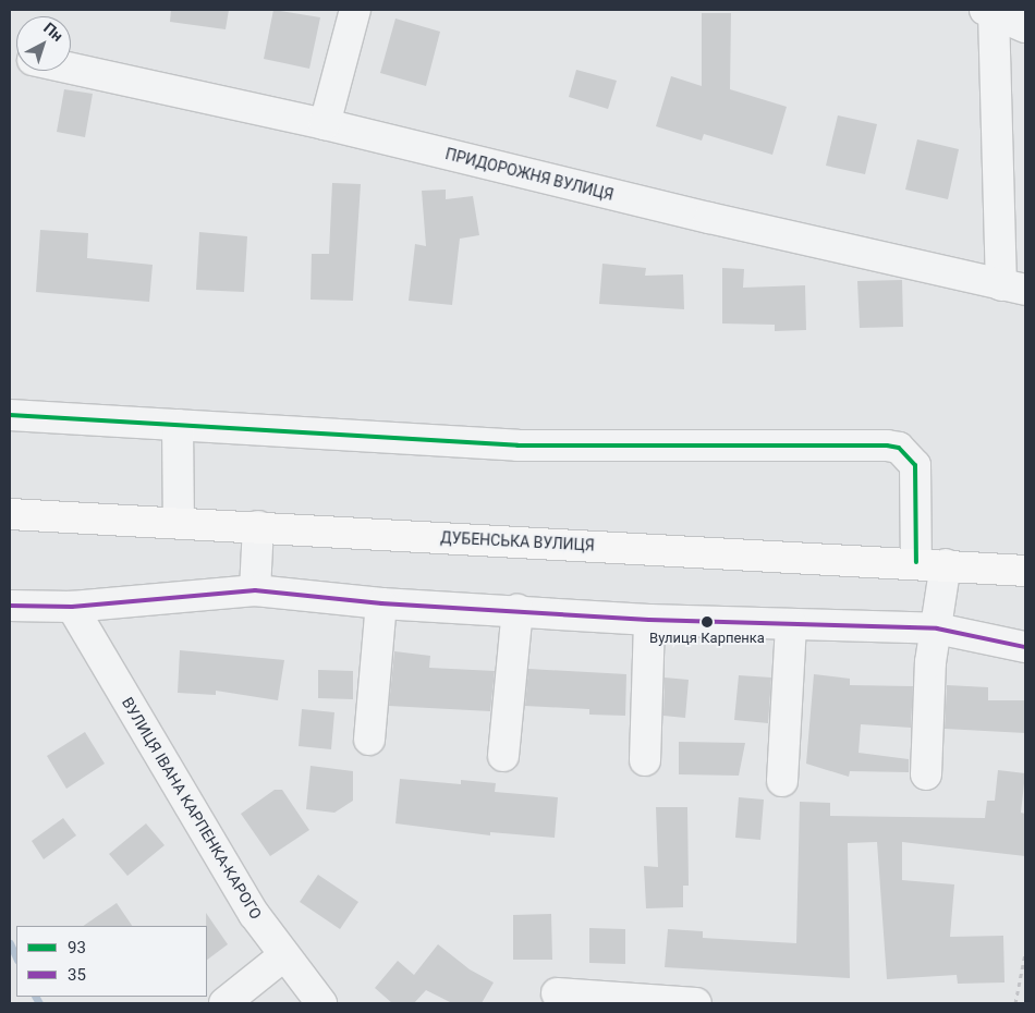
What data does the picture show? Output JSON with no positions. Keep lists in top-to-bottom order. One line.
{"streets":{"main road":["ДУБЕНСЬКА ВУЛИЦЯ"],"street":["ПРИДОРОЖНЯ ВУЛИЦЯ","ВУЛИЦЯ ІВАНА КАРПЕНКА-КАРОГО"]},"places":["Вулиця Карпенка"],"lines":["transit line 93","transit line 35"],"legend":["93","35"],"north":"top right"}
